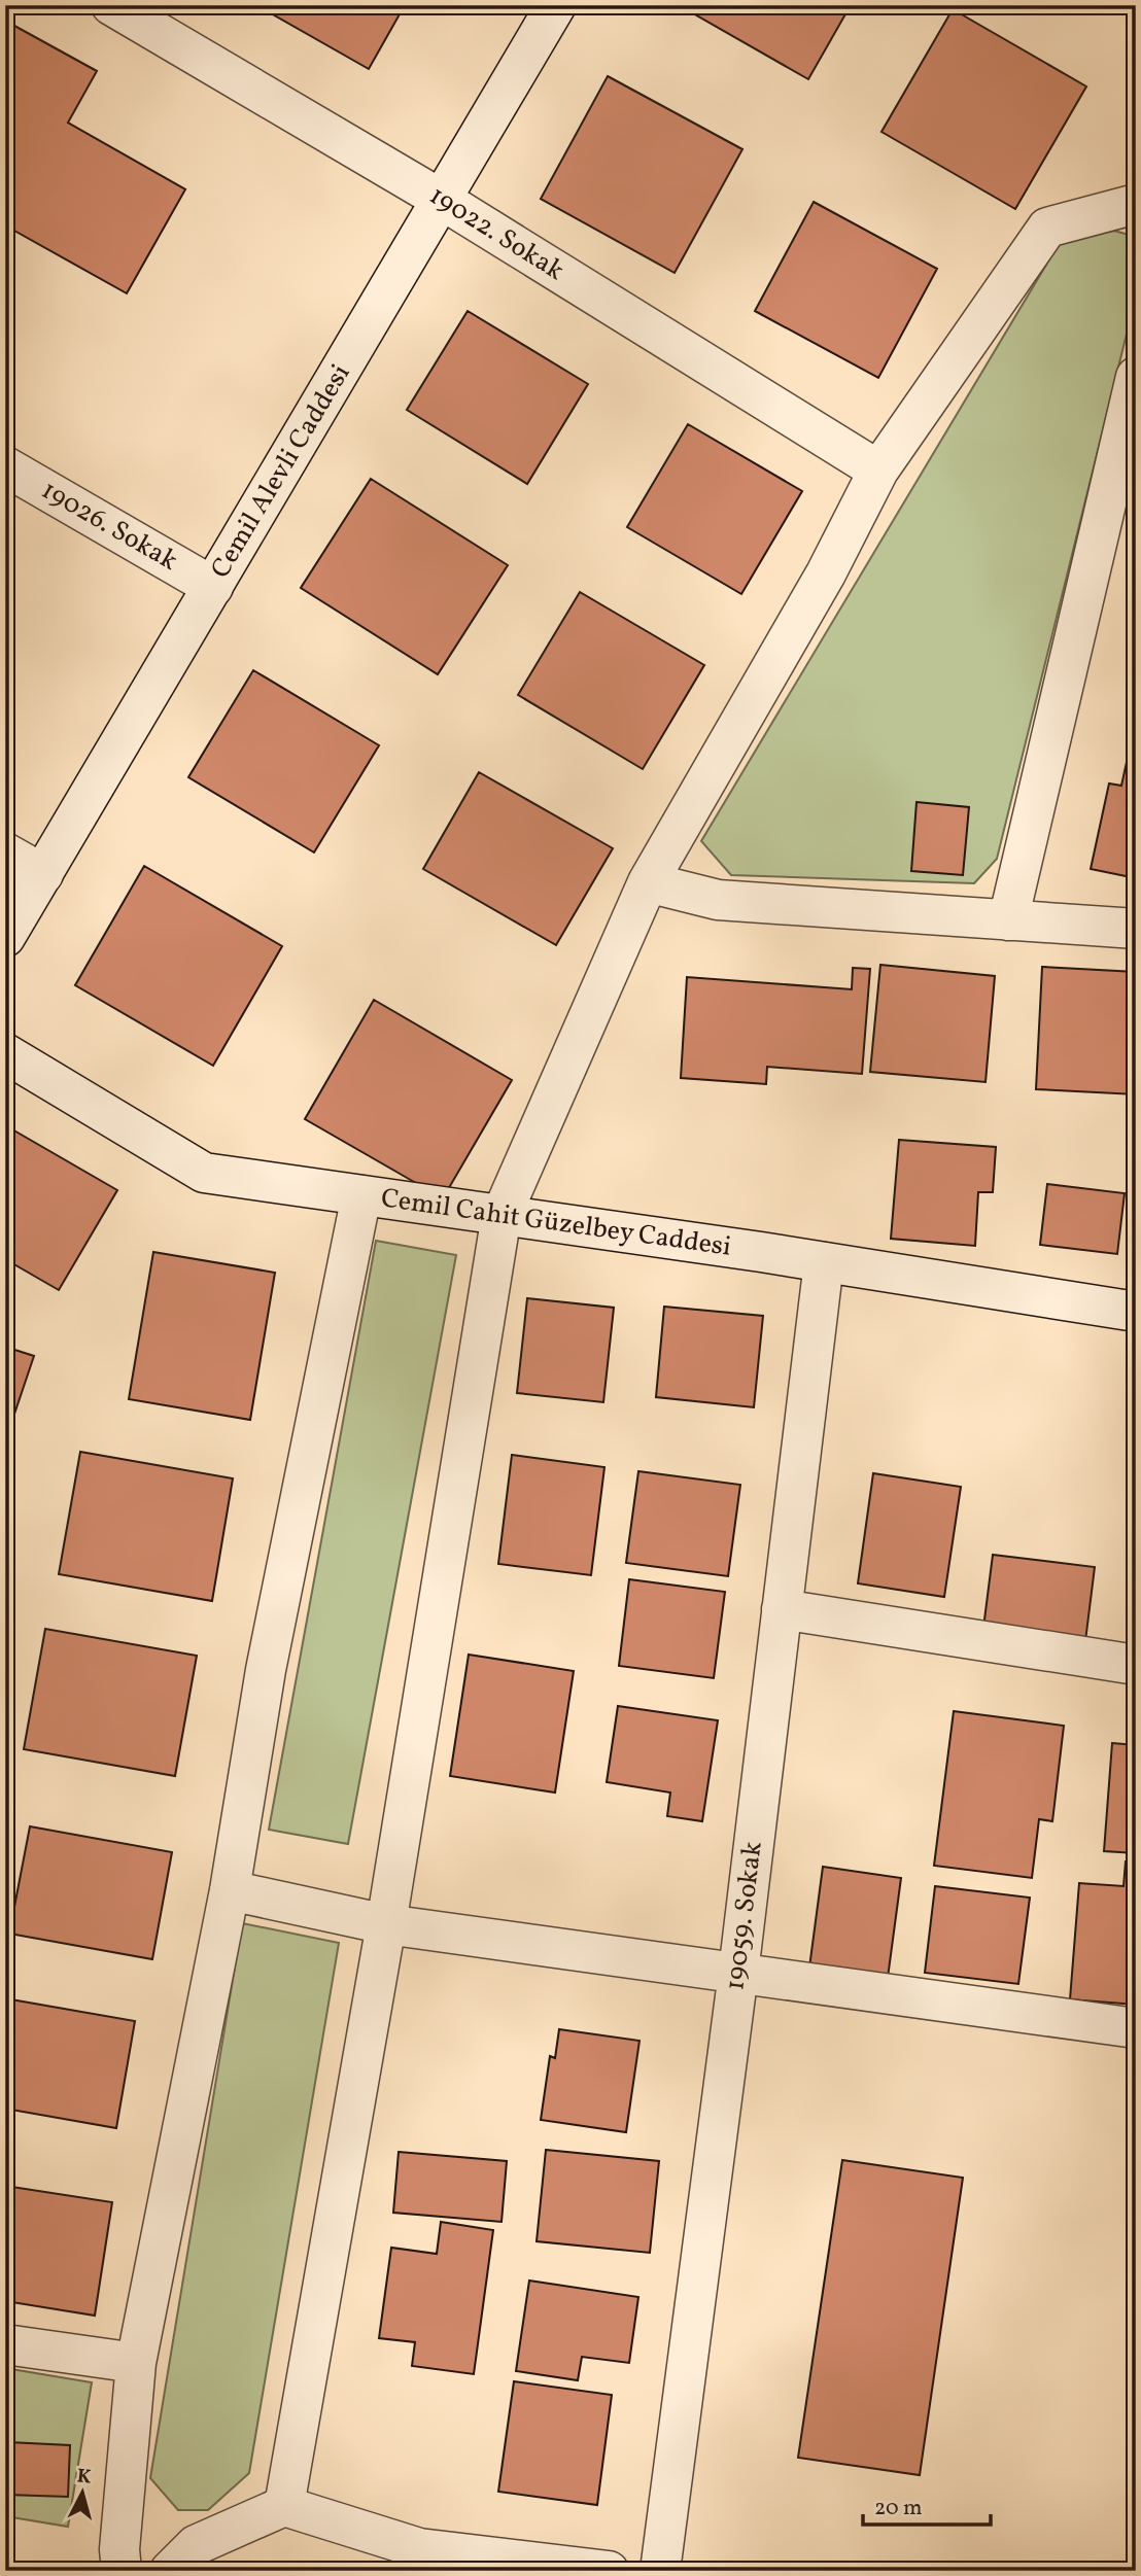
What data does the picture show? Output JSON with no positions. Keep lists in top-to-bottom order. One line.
{"streets":{"street":["19022. Sokak","Cemil Alevli Caddesi","19026. Sokak","Cemil Cahit Güzelbey Caddesi","19059. Sokak"]},"crossings":[["19022. Sokak","Cemil Alevli Caddesi"],["Cemil Alevli Caddesi","19026. Sokak"],["Cemil Cahit Güzelbey Caddesi","19059. Sokak"]],"scale_bar":"20 m","north":"top"}
